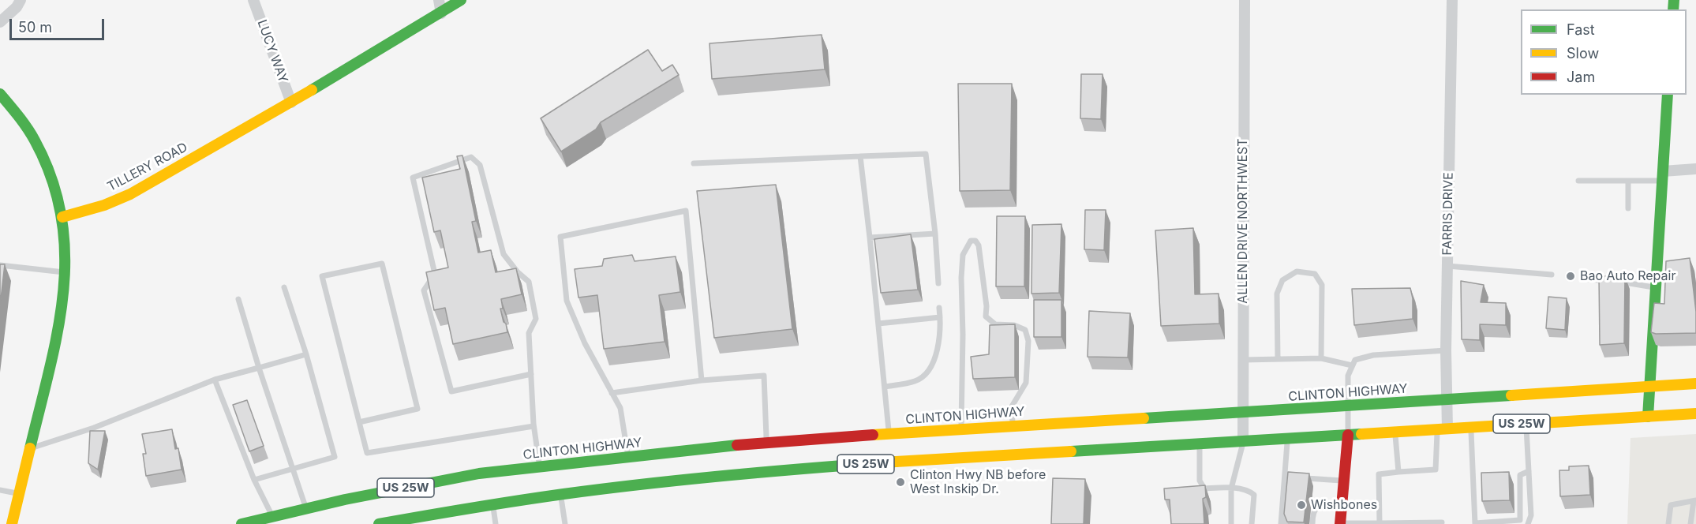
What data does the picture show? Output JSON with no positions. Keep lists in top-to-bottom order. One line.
{"streets":{"main road":["TILLERY ROAD","CLINTON HIGHWAY","US 25W"],"street":["LUCY WAY","FARRIS DRIVE","ALLEN DRIVE NORTHWEST"]},"crossings":[["LUCY WAY","TILLERY ROAD"],["FARRIS DRIVE","CLINTON HIGHWAY"],["ALLEN DRIVE NORTHWEST","CLINTON HIGHWAY"]],"places":["Bao Auto Repair","Clinton Hwy NB before West Inskip Dr.","Wishbones"],"legend":["Fast","Slow","Jam"],"scale_bar":"50 m"}
